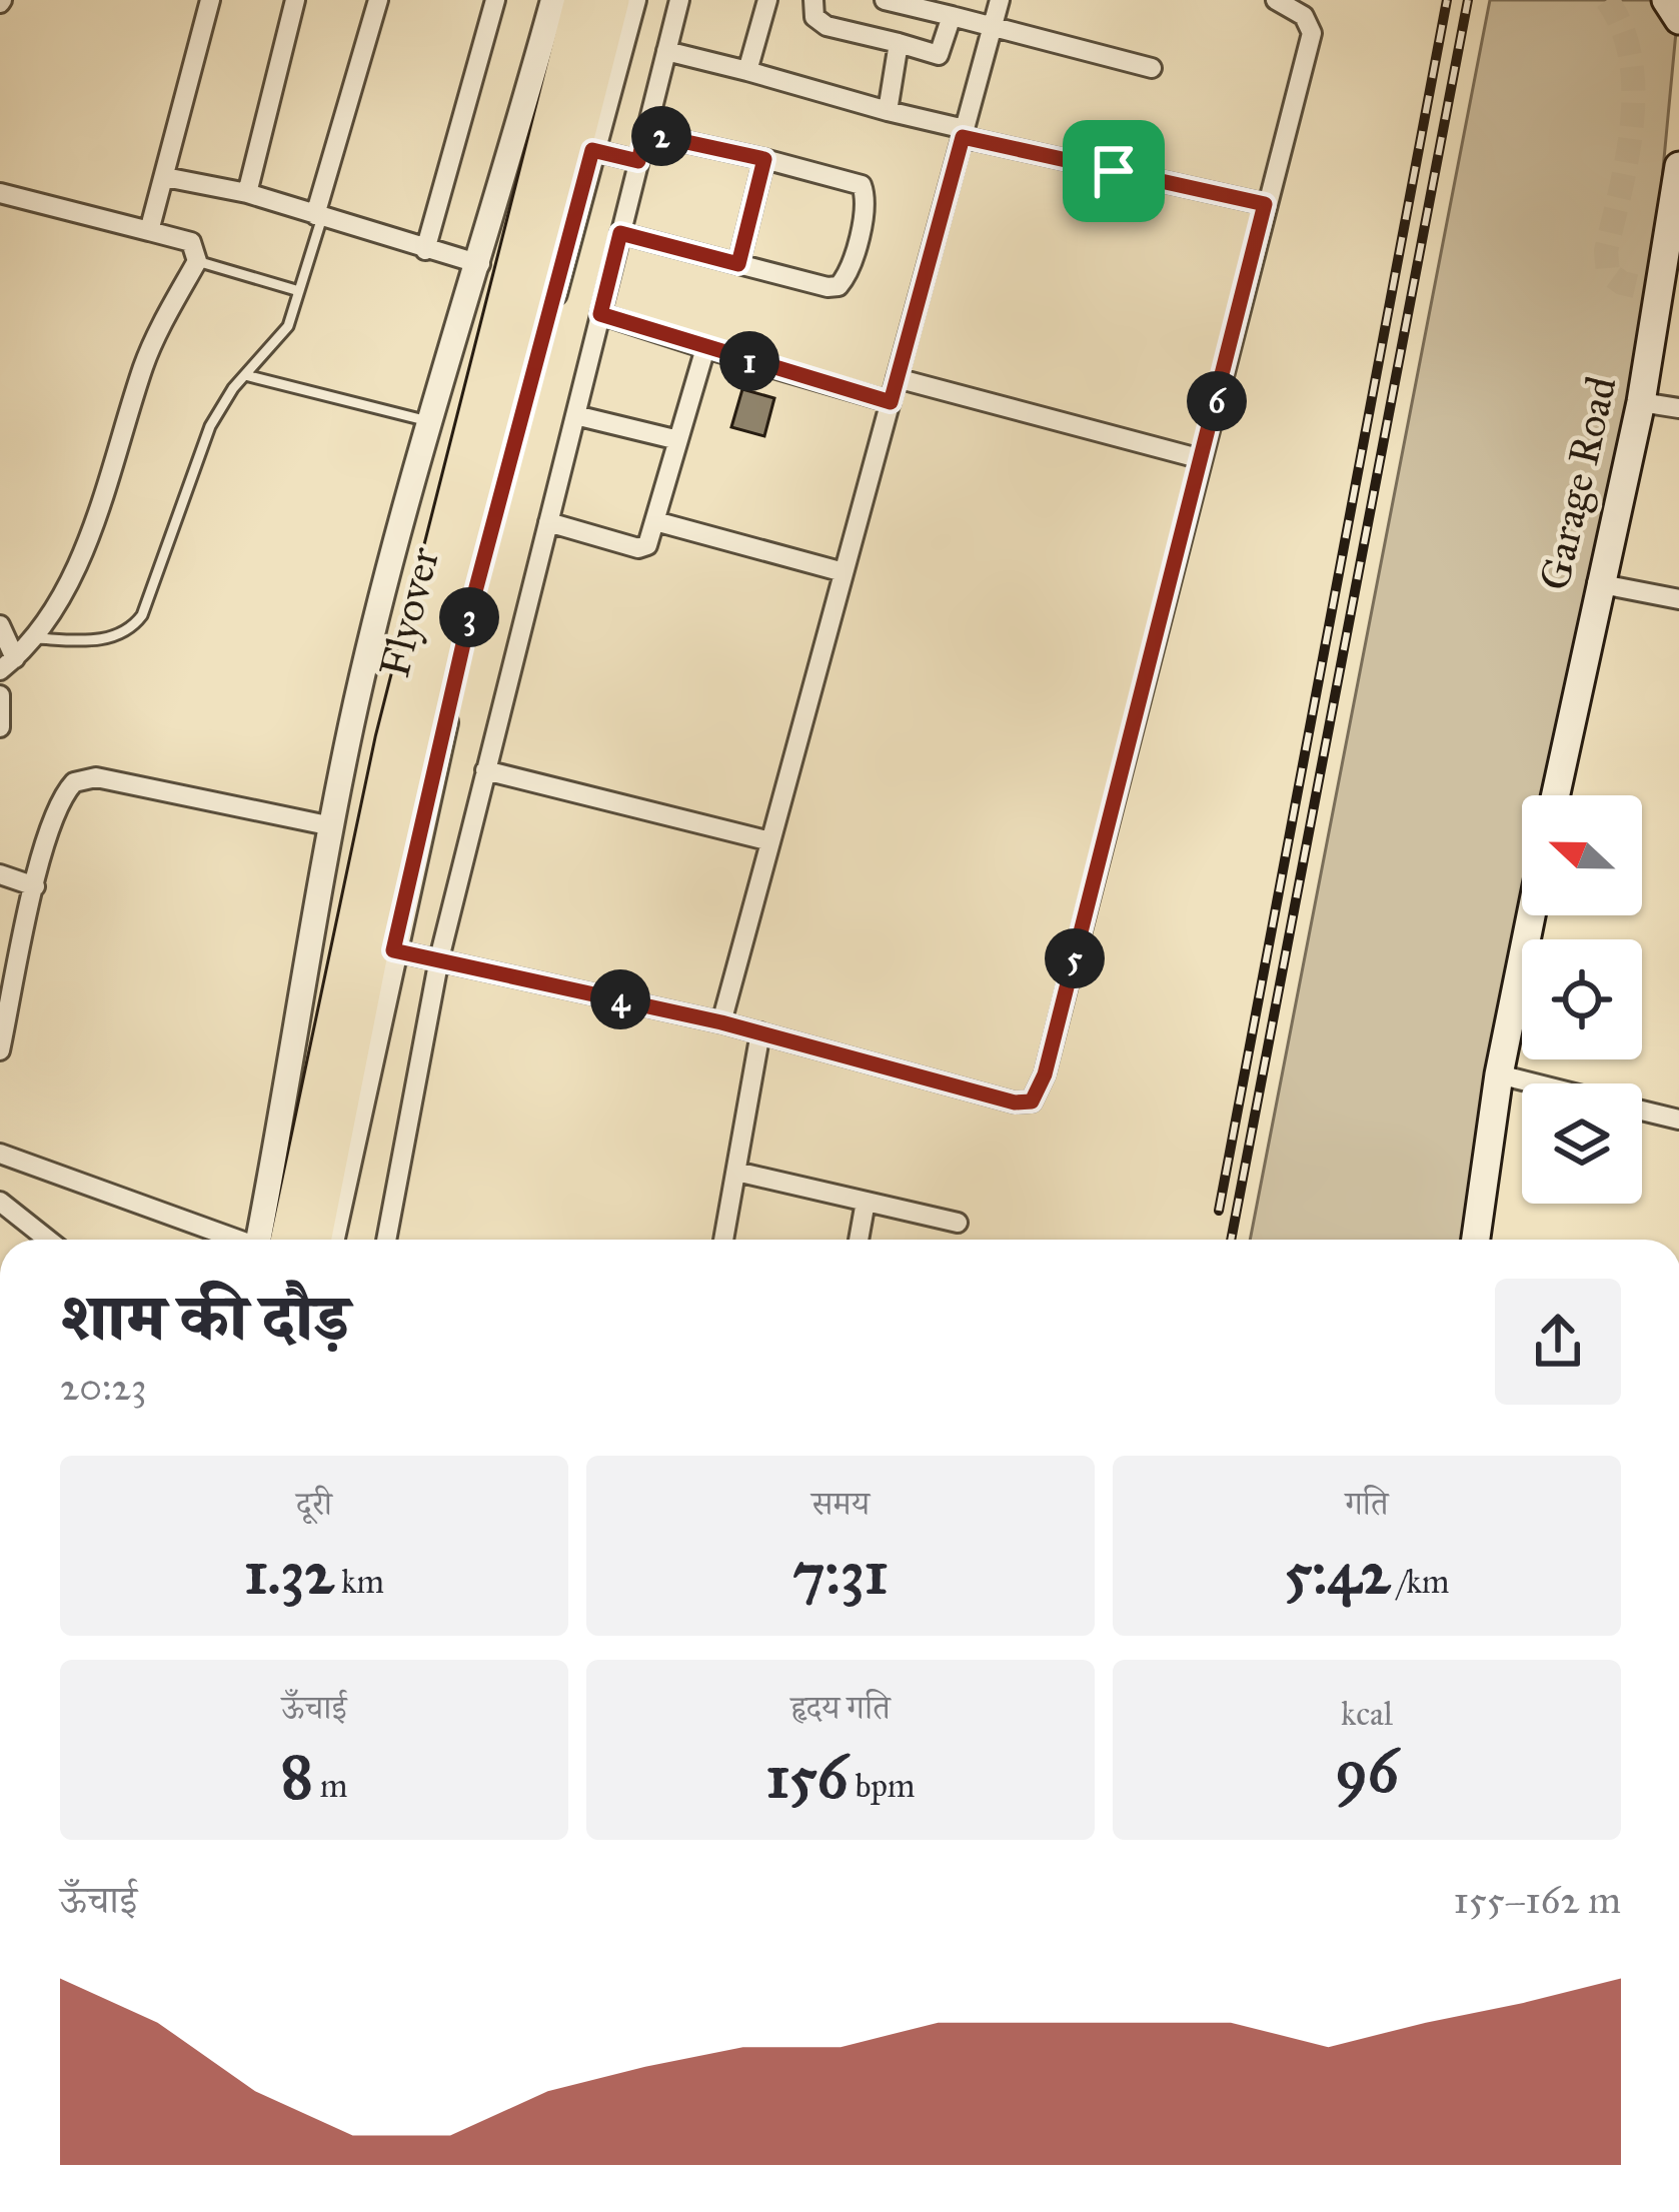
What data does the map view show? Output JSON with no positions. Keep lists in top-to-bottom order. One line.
{"streets":{"highway":["Flyover"],"main road":["Garage Road"]},"north":"left","page":{"pins":["2","1","6","3","5","4"],"heading":["शाम की दौड़","20:23"],"stats":[["दूरी","1.32 km"],["समय","7:31"],["गति","5:42 /km"],["ऊँचाई","8 m"],["हृदय गति","156 bpm"],["kcal","96"]],"chart":["ऊँचाई","155–162 m"]}}
